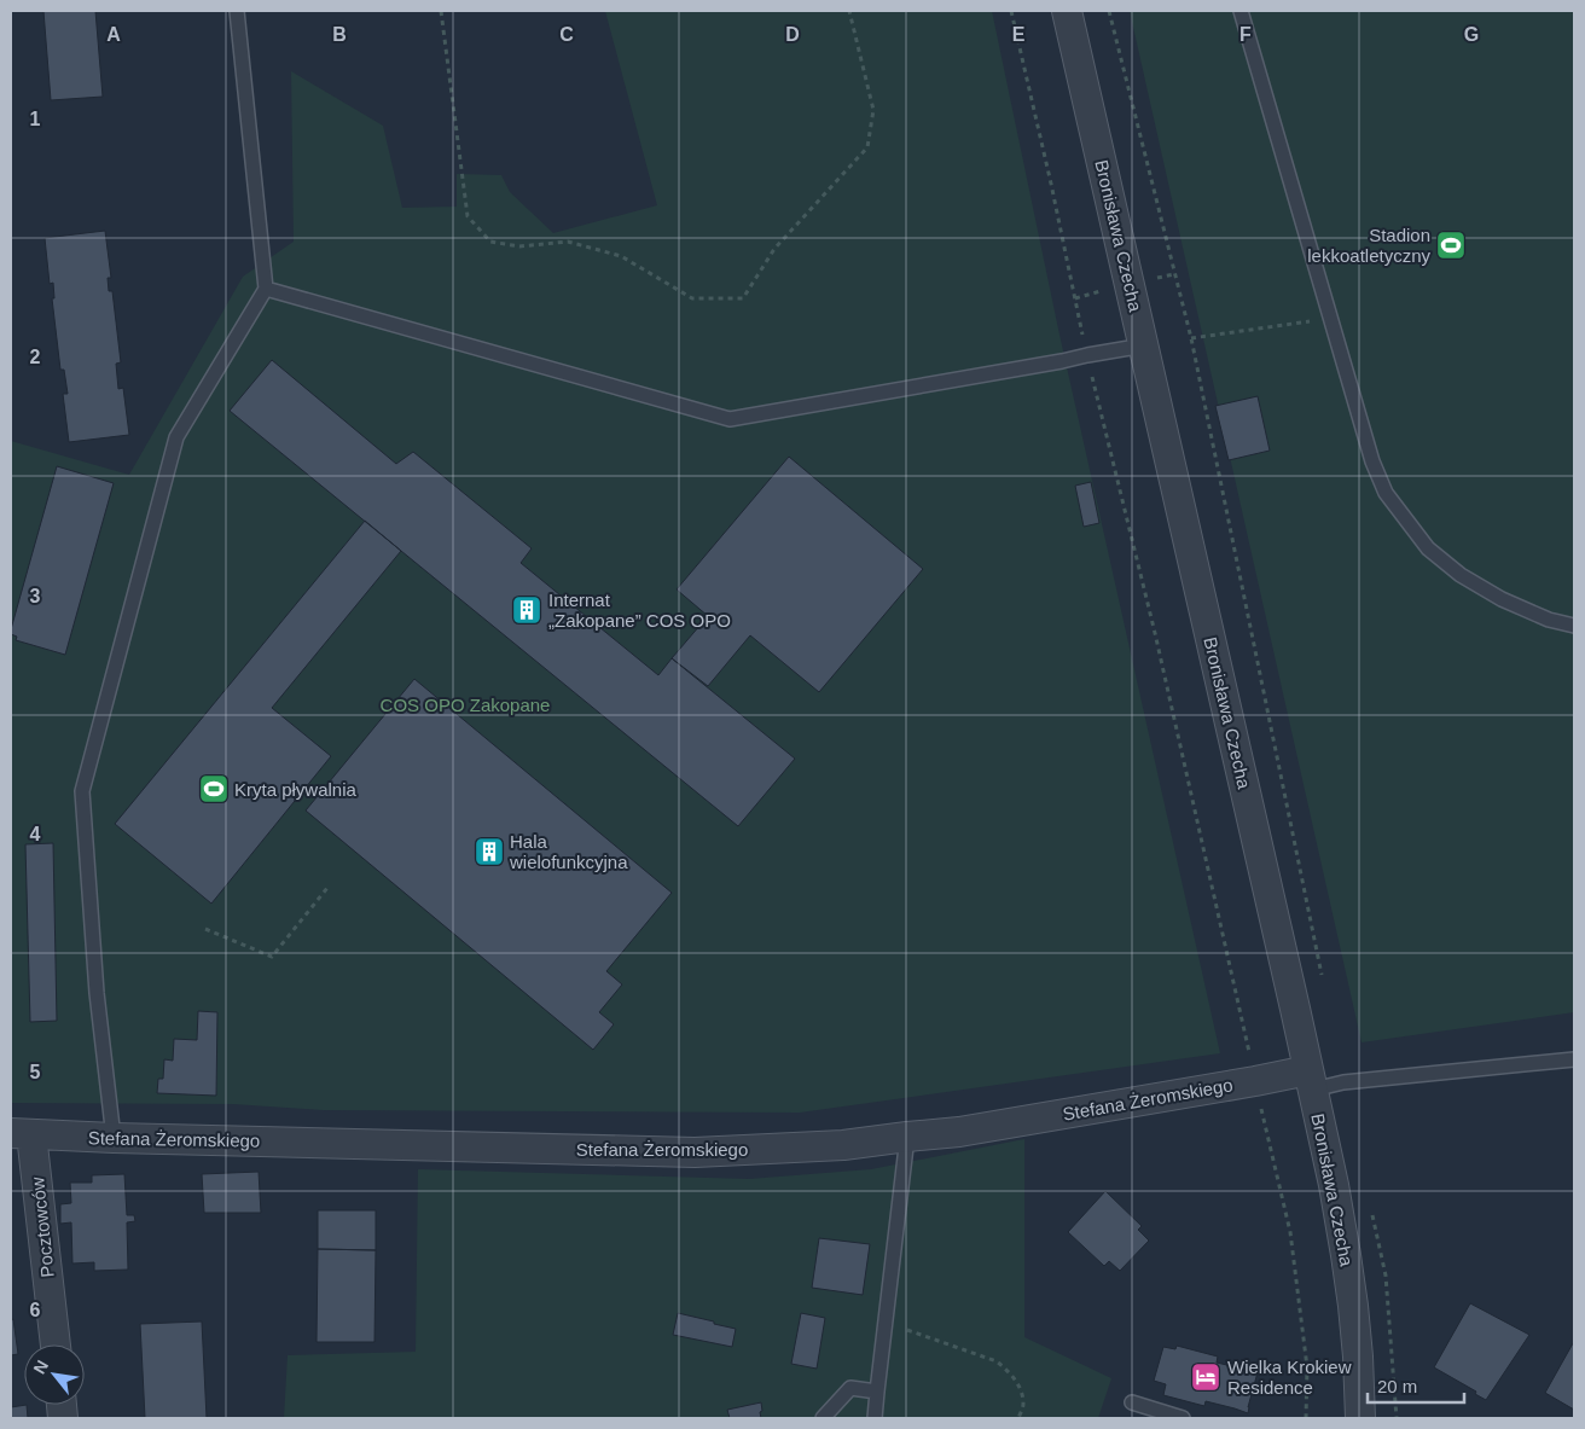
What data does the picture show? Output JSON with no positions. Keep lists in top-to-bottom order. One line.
{"streets":{"street":["Bronisława Czecha","Stefana Żeromskiego","Pocztowców"]},"crossings":[["Bronisława Czecha","Stefana Żeromskiego"],["Stefana Żeromskiego","Pocztowców"]],"parks":["COS OPO Zakopane"],"places":{"sports":["Stadion lekkoatletyczny","Kryta pływalnia"],"building":["Internat „Zakopane” COS OPO","Hala wielofunkcyjna"],"hotel":["Wielka Krokiew Residence"]},"scale_bar":"20 m","north":"top left","grid":{"columns":["A","B","C","D","E","F","G"],"rows":["1","2","3","4","5","6"]}}
